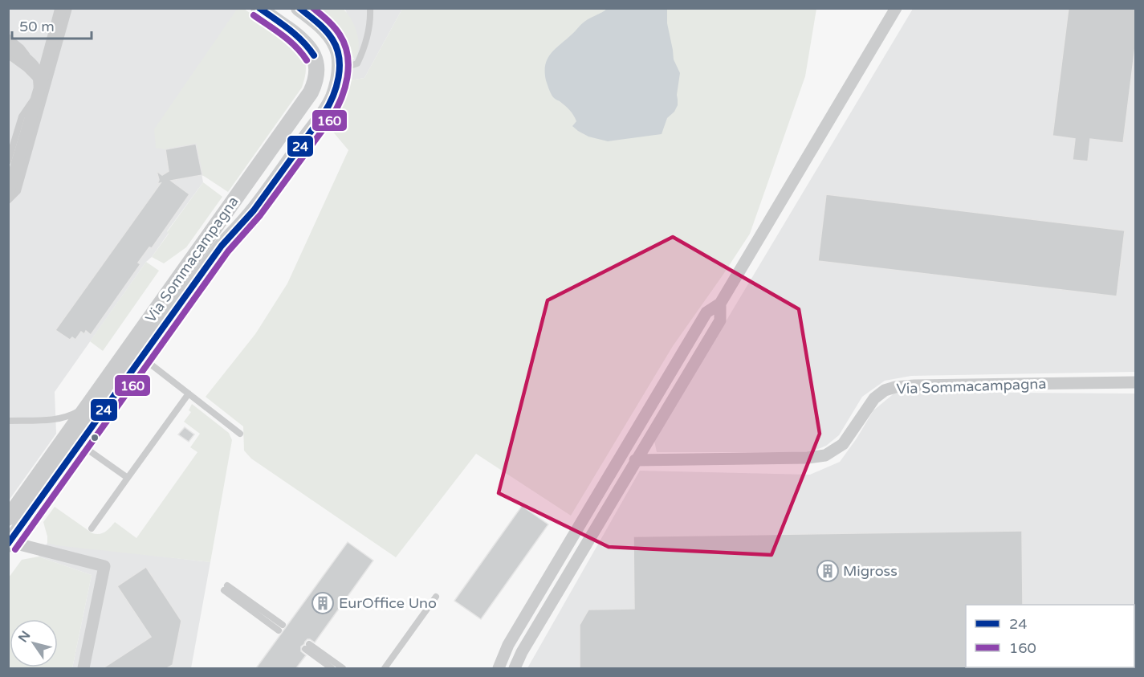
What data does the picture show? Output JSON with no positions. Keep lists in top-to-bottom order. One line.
{"streets":{"street":["Via Sommacampagna"]},"places":{"building":["Migross","EurOffice Uno"]},"lines":["transit line 24","transit line 160"],"legend":["24","160"],"scale_bar":"50 m","north":"top left"}
